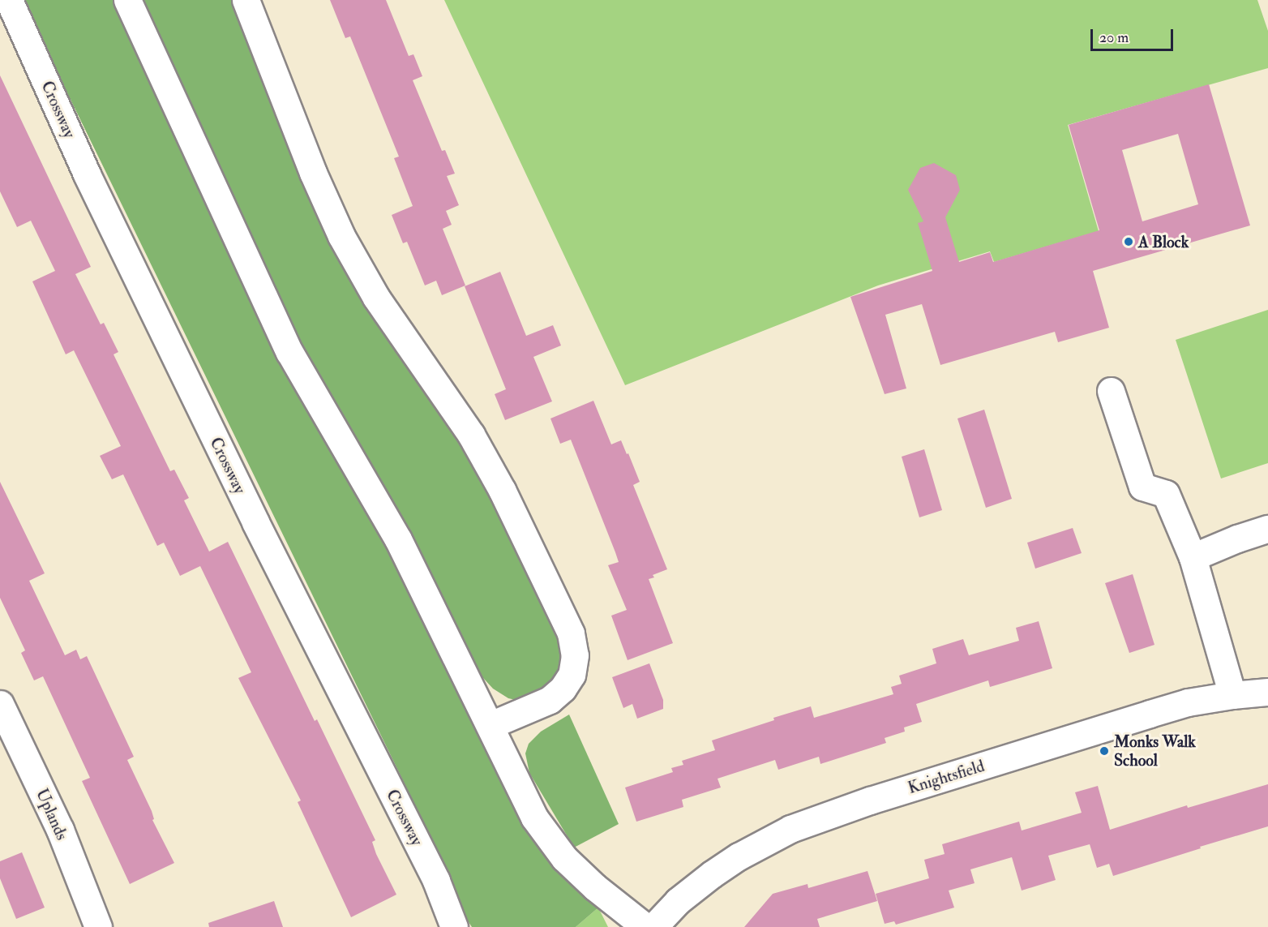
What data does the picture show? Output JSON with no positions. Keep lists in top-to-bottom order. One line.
{"streets":{"street":["Crossway","Knightsfield","Uplands"]},"places":["A Block","Monks Walk School"],"scale_bar":"20 m"}
